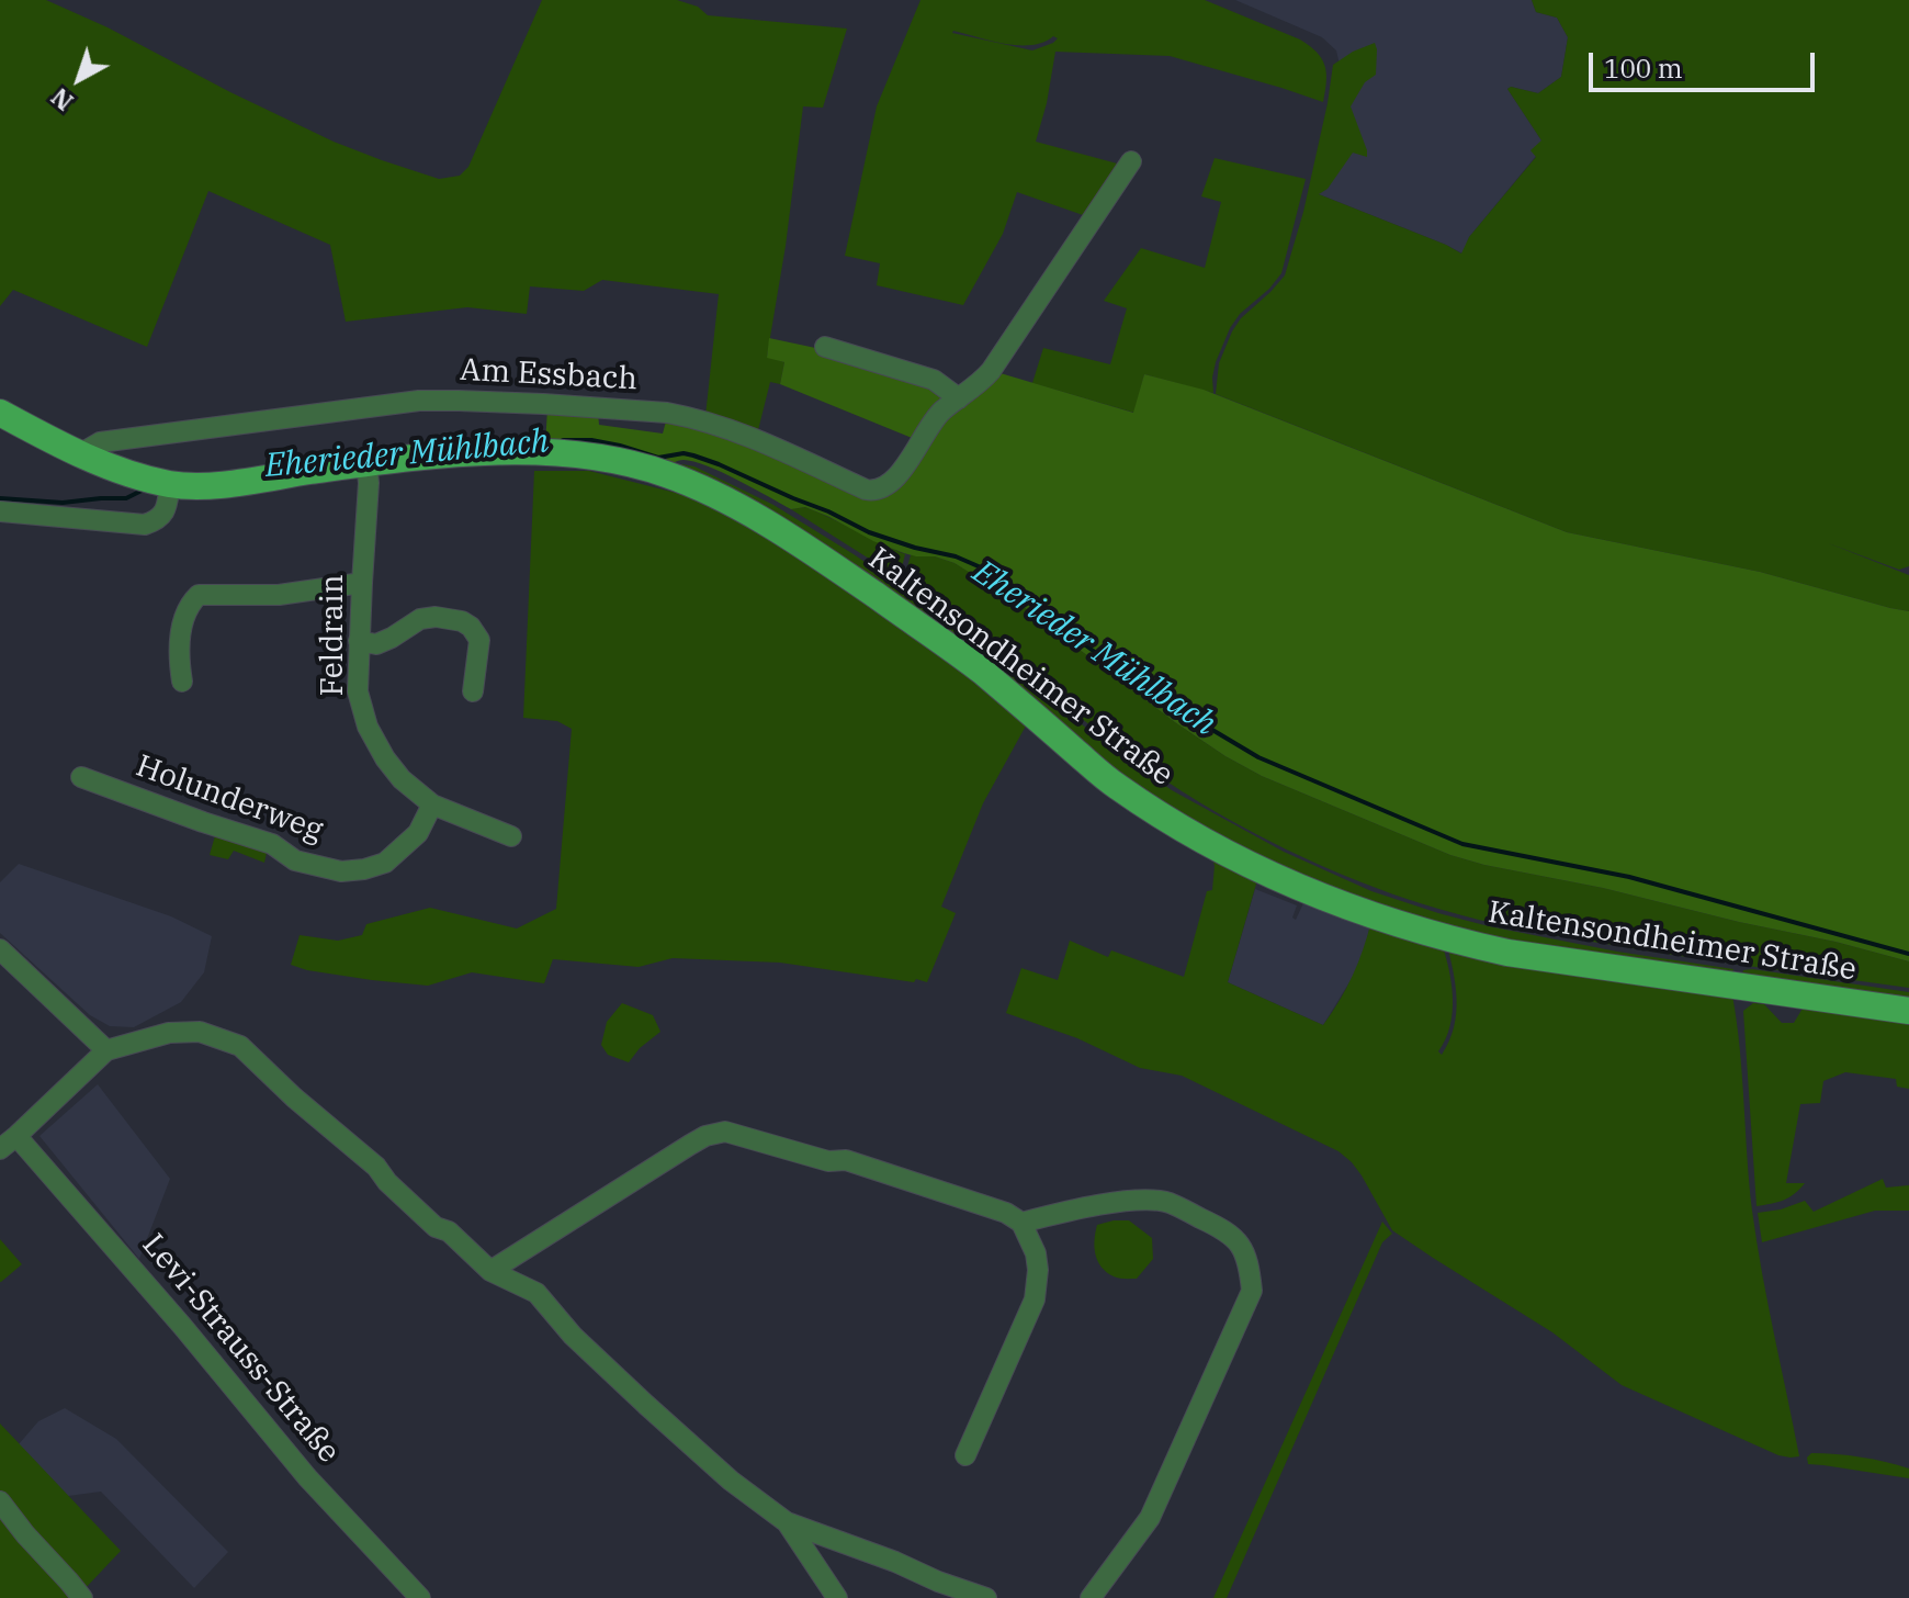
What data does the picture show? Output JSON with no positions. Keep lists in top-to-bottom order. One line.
{"streets":{"main road":["Kaltensondheimer Straße"],"street":["Am Essbach","Feldrain","Holunderweg","Levi-Strauss-Straße"]},"crossings":[["Am Essbach","Kaltensondheimer Straße"],["Feldrain","Kaltensondheimer Straße"],["Feldrain","Holunderweg"]],"water":["Eherieder Mühlbach"],"scale_bar":"100 m","north":"bottom left"}
